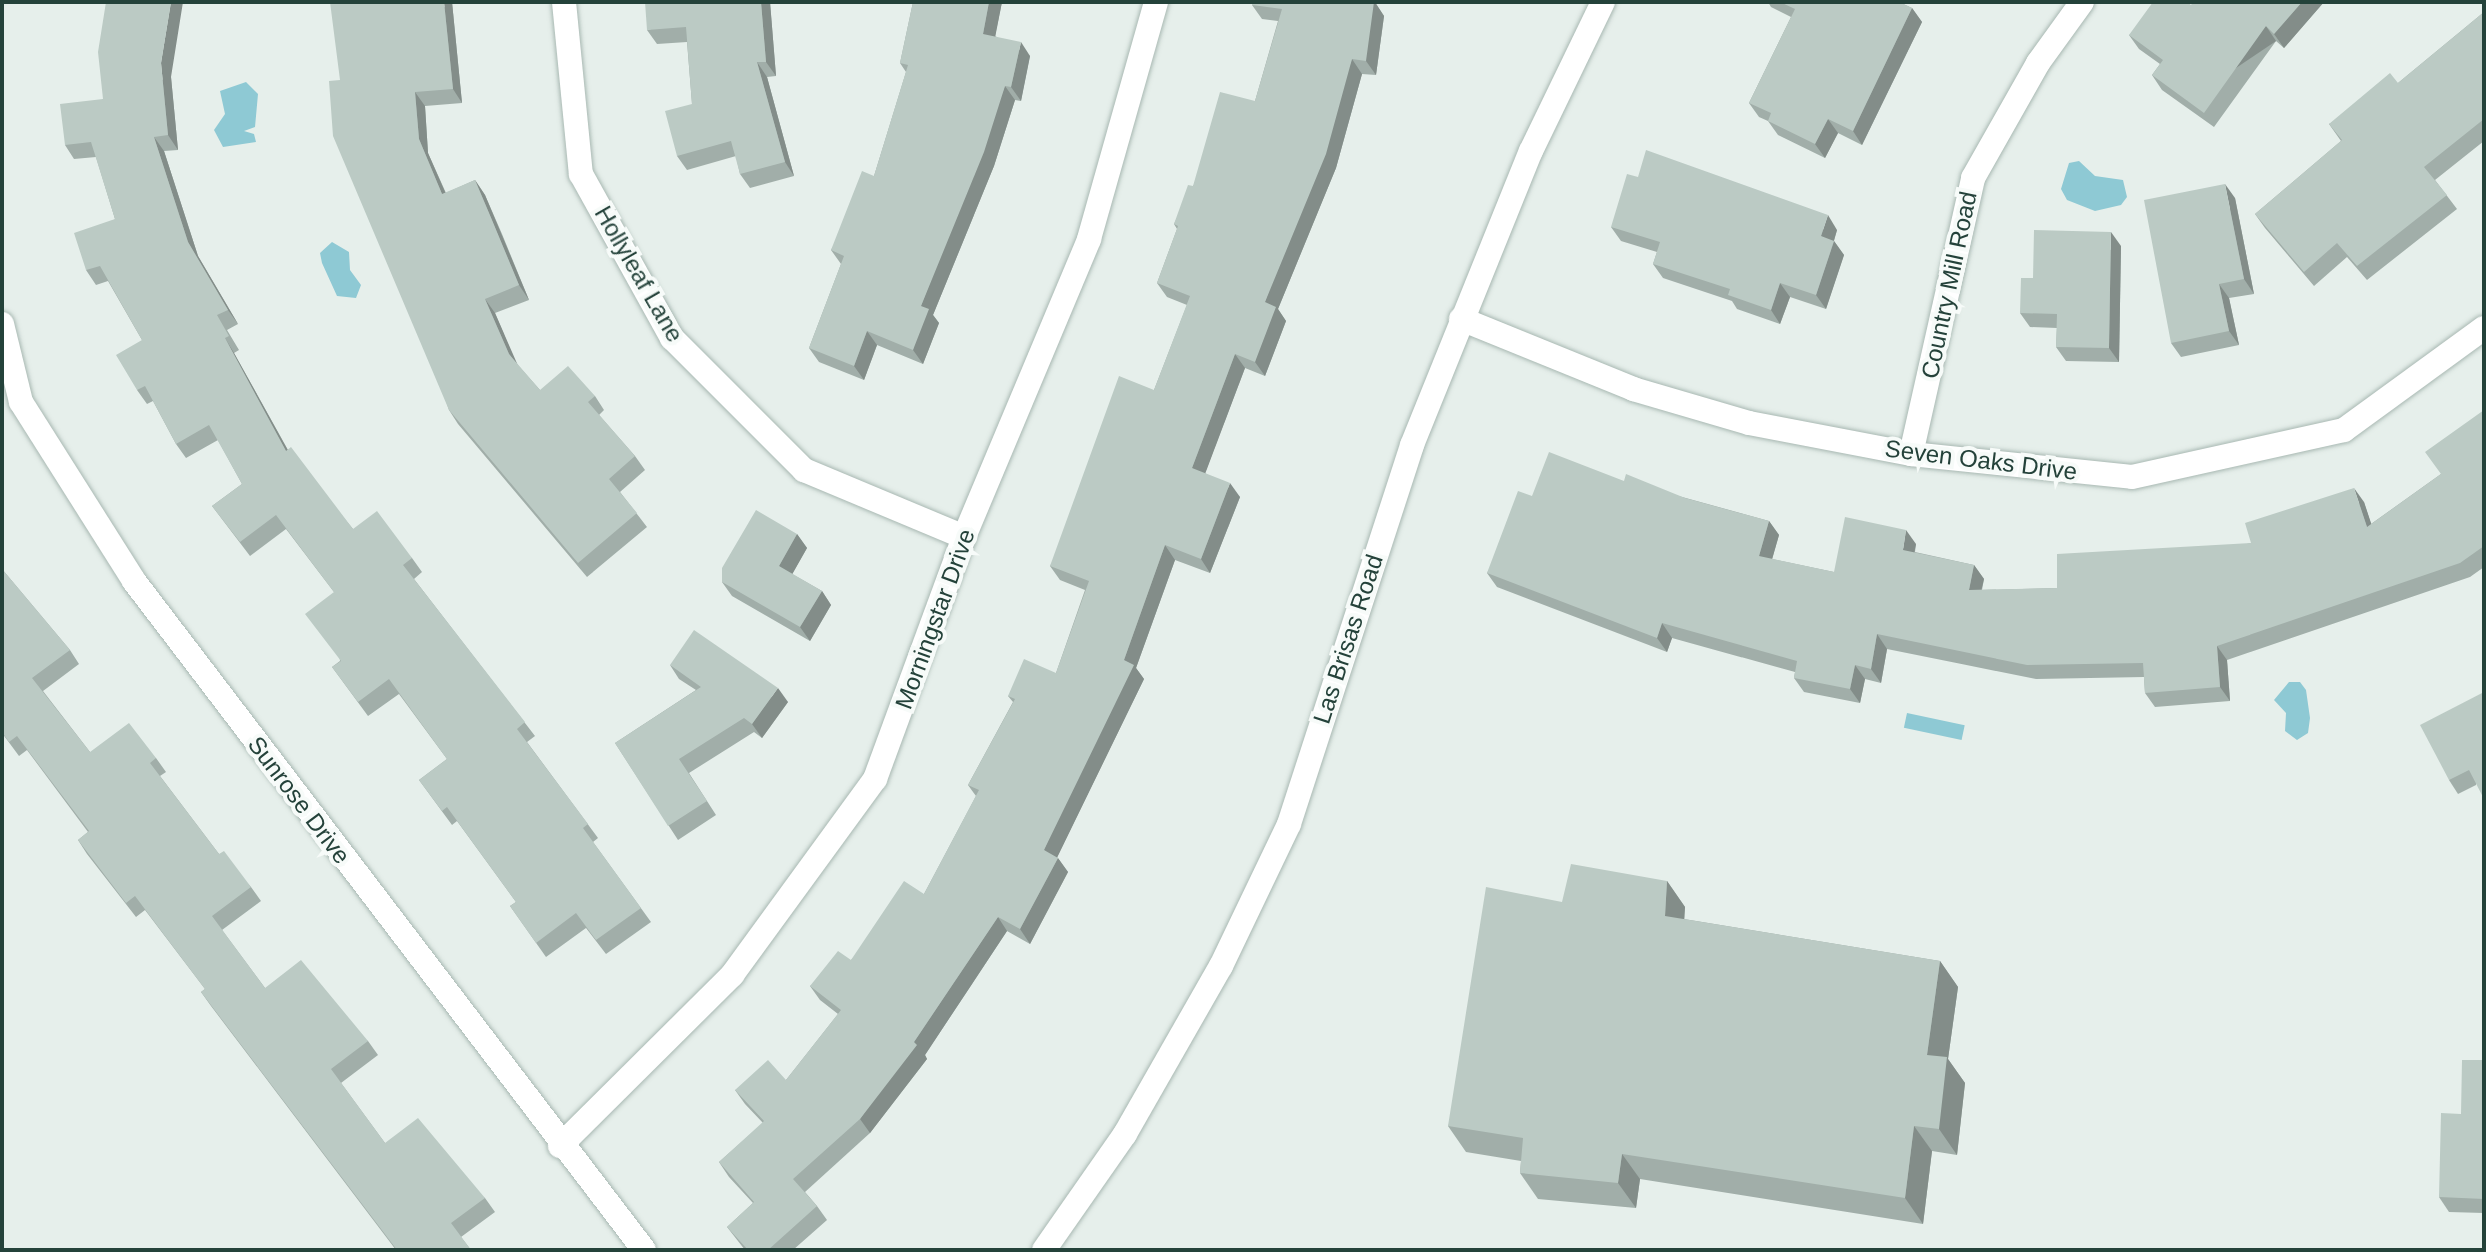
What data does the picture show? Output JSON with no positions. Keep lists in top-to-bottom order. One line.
{"streets":{"street":["Hollyleaf Lane","Country Mill Road","Seven Oaks Drive","Morningstar Drive","Las Brisas Road","Sunrose Drive"]},"crossings":[["Hollyleaf Lane","Morningstar Drive"],["Country Mill Road","Seven Oaks Drive"],["Seven Oaks Drive","Las Brisas Road"],["Morningstar Drive","Sunrose Drive"]]}
